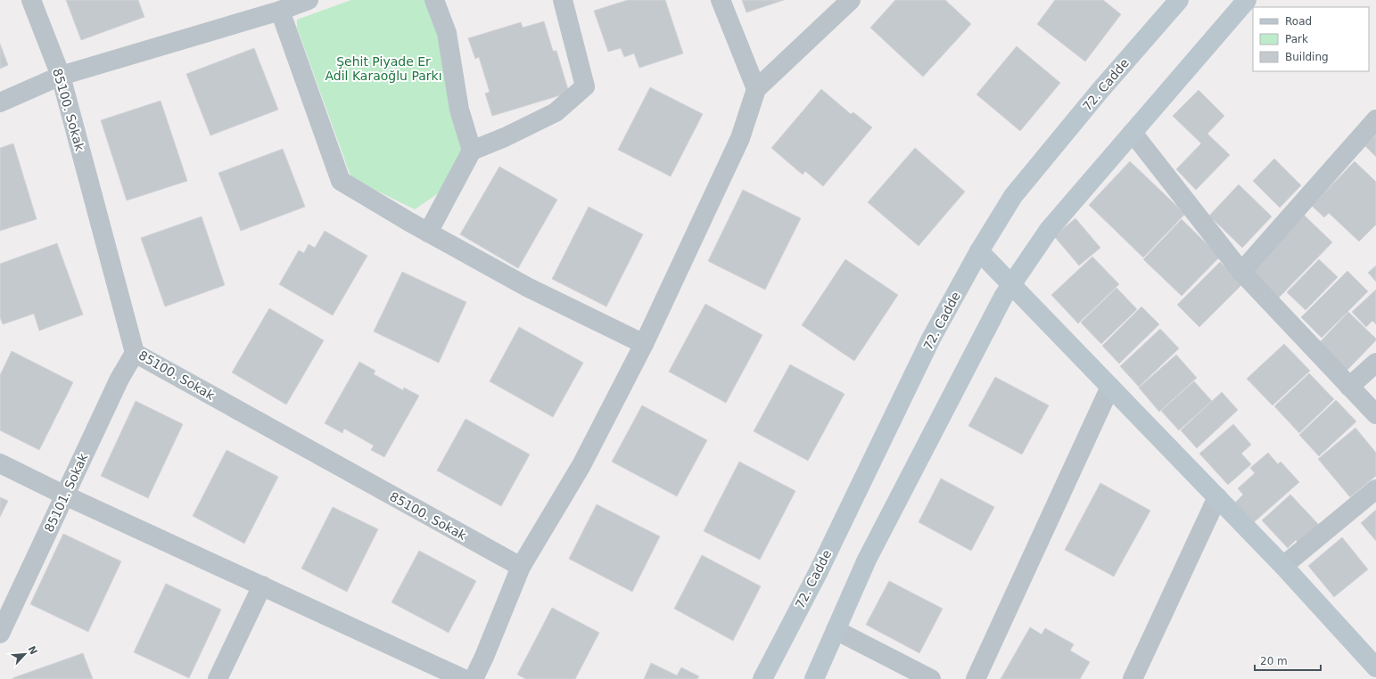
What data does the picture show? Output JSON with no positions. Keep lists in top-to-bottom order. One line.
{"streets":{"main road":["72. Cadde"],"street":["85100. Sokak","85101. Sokak"]},"crossings":[["85100. Sokak","85101. Sokak"]],"parks":["Şehit Piyade Er Adil Karaoğlu Parkı"],"legend":["Road","Park","Building"],"scale_bar":"20 m","north":"top right"}
